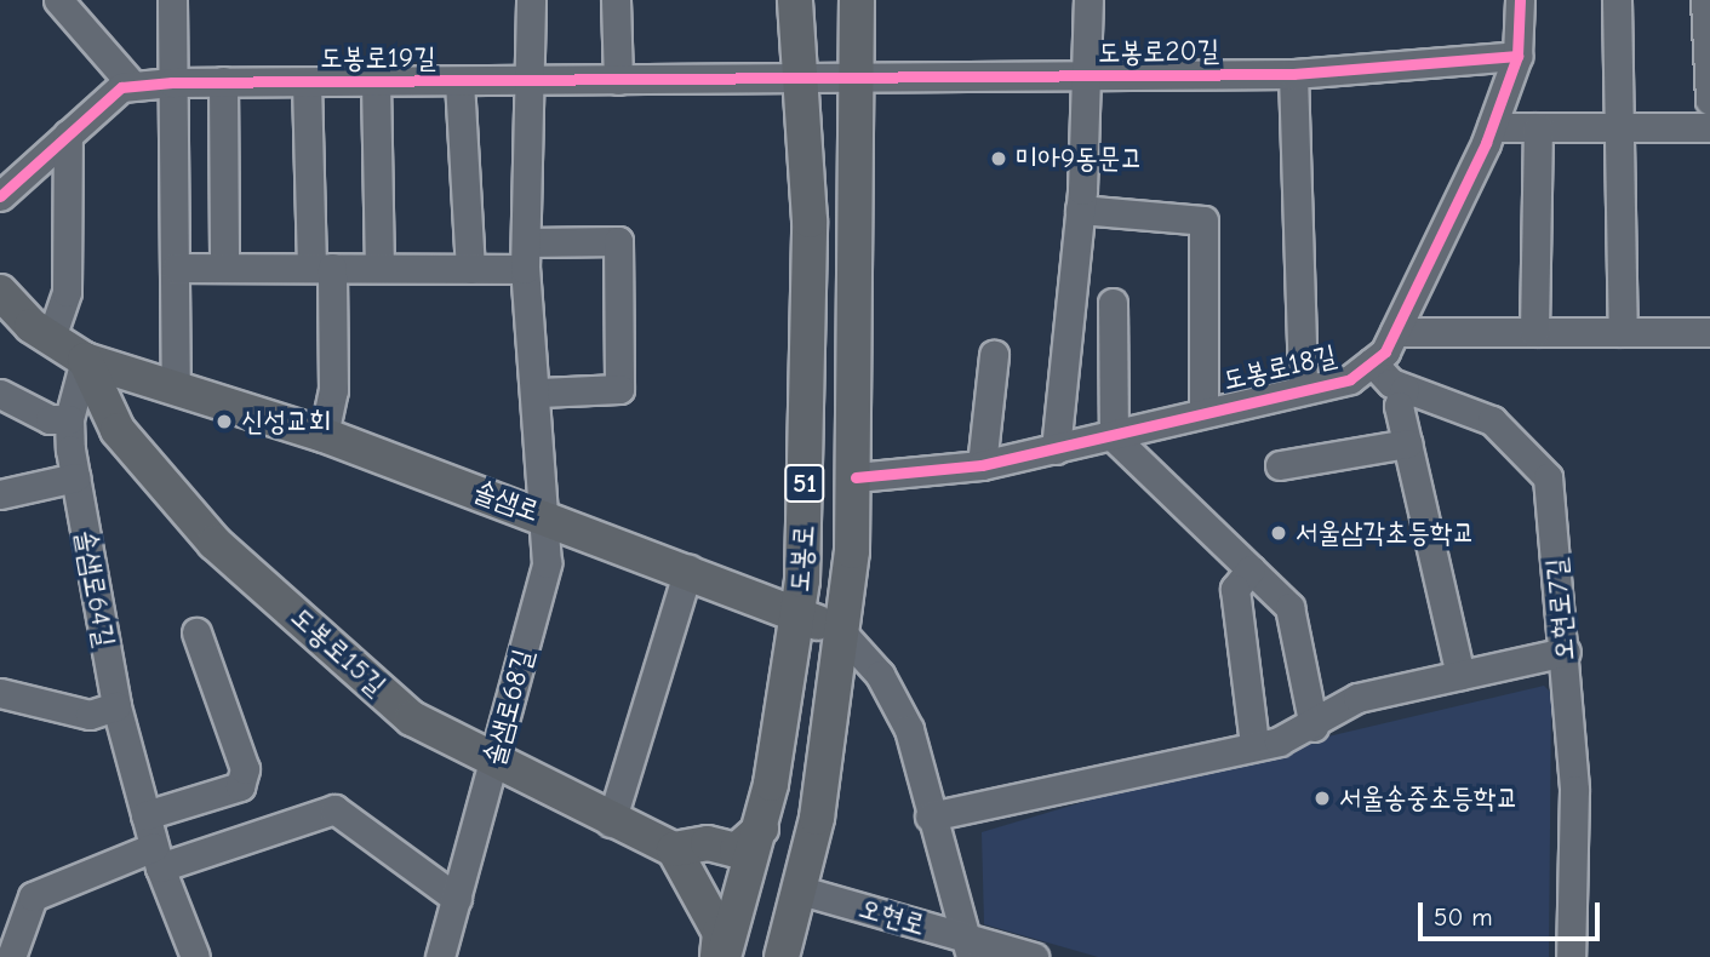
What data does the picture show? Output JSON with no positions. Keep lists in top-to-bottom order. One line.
{"streets":{"main road":["51","솔샘로","도봉로","도봉로15길"],"street":["도봉로20길","도봉로19길","도봉로18길","솔샘로64길","오현로7길","솔샘로68길","오현로"]},"crossings":[["도봉로20길","도봉로19길"],["도봉로20길","도봉로18길"],["도봉로20길","도봉로"],["도봉로19길","도봉로"],["도봉로19길","솔샘로68길"],["도봉로18길","도봉로"],["도봉로18길","오현로7길"],["솔샘로","도봉로"],["솔샘로","솔샘로64길"],["솔샘로","도봉로15길"],["솔샘로","솔샘로68길"],["도봉로","오현로"],["솔샘로64길","도봉로15길"],["도봉로15길","솔샘로68길"]],"places":["미아9동문고","신성교회","서울삼각초등학교","서울송중초등학교"],"scale_bar":"50 m"}
